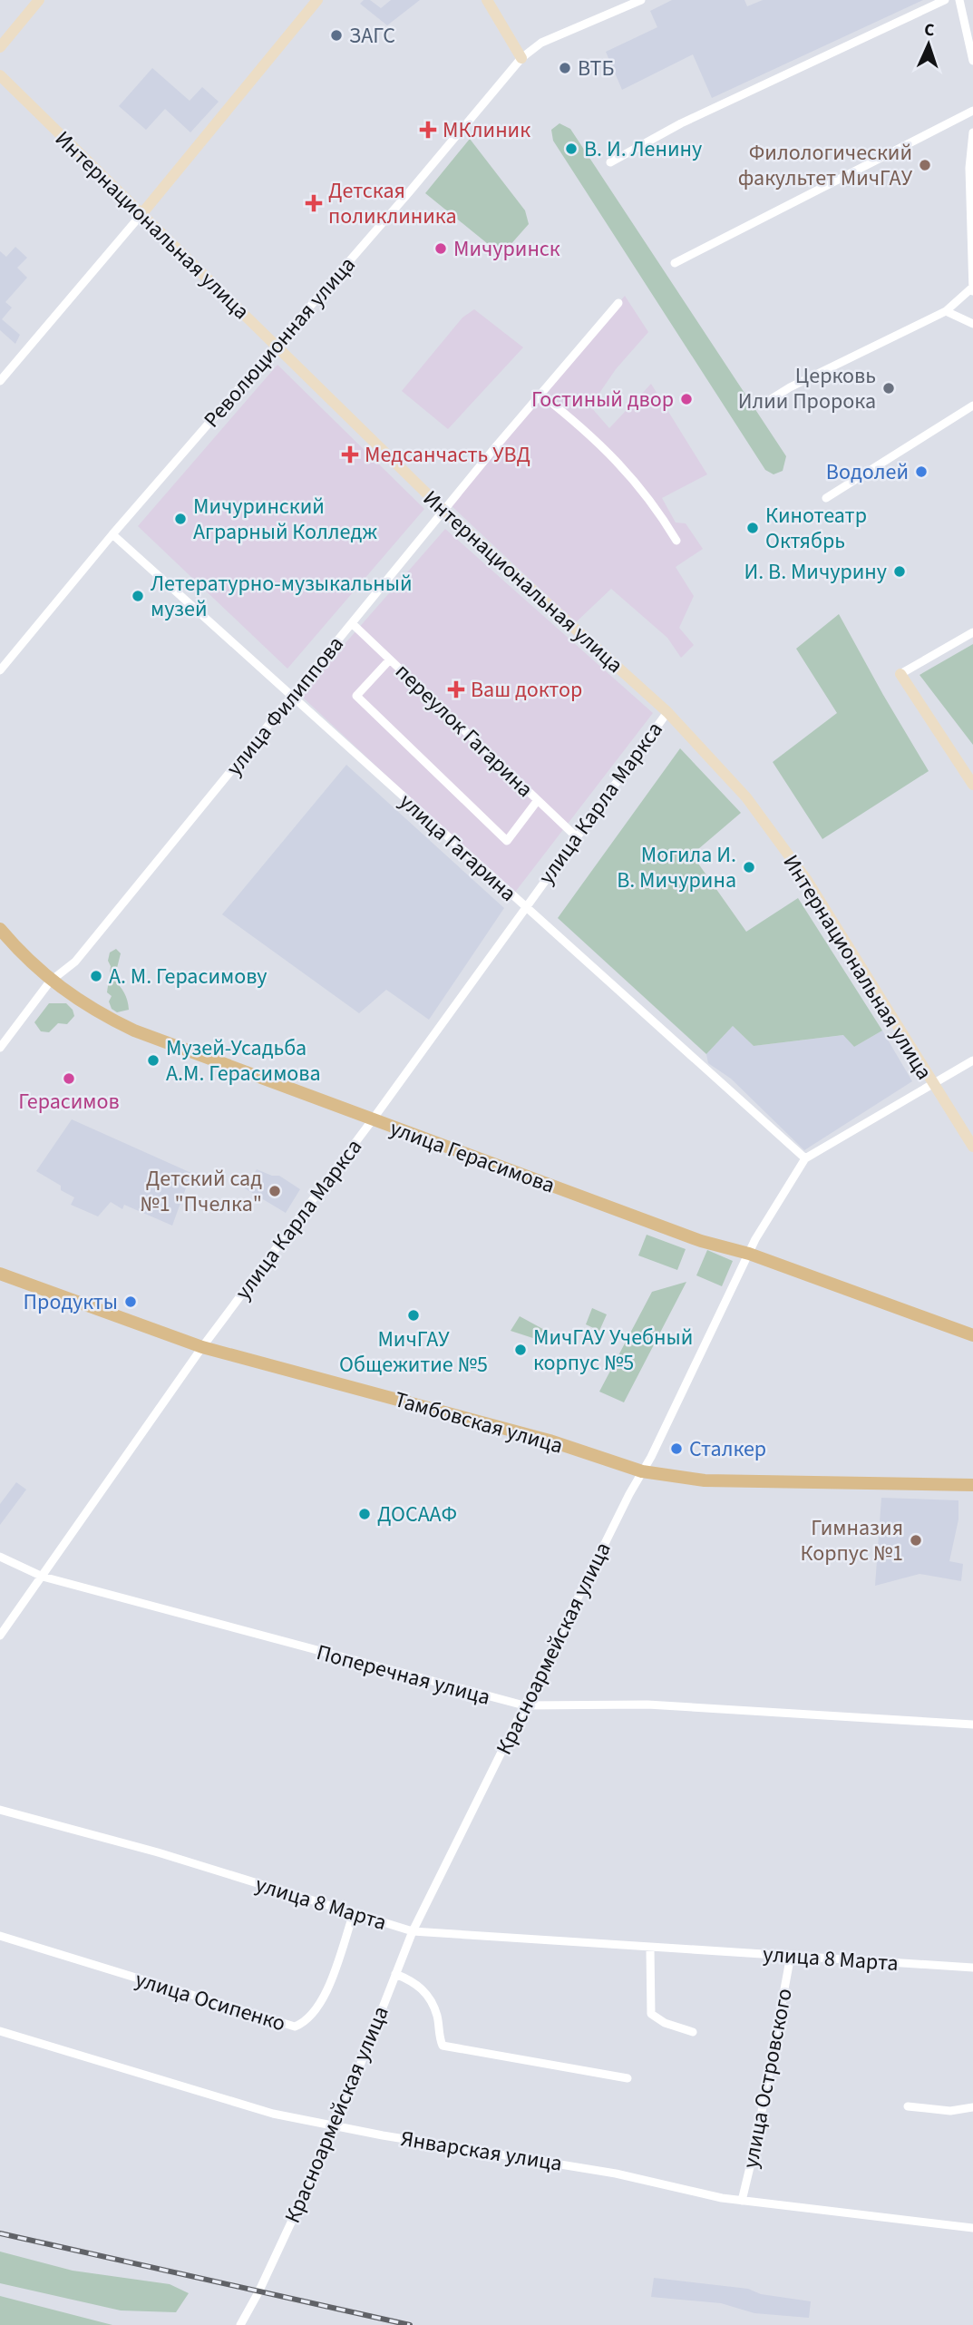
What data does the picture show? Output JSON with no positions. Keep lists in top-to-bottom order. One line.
{"streets":{"main road":["Интернациональная улица","улица Герасимова","Тамбовская улица"],"street":["Революционная улица","улица Филиппова","переулок Гагарина","улица Карла Маркса","улица Гагарина","Красноармейская улица","Поперечная улица","улица 8 Марта","улица Осипенко","улица Островского","Январская улица"]},"crossings":[["Интернациональная улица","Революционная улица"],["Интернациональная улица","улица Филиппова"],["Интернациональная улица","улица Карла Маркса"],["Интернациональная улица","Красноармейская улица"],["Революционная улица","улица Гагарина"],["улица Филиппова","переулок Гагарина"],["улица Филиппова","улица Гагарина"],["улица Филиппова","улица Герасимова"],["переулок Гагарина","улица Карла Маркса"],["улица Карла Маркса","улица Гагарина"],["улица Карла Маркса","улица Герасимова"],["улица Карла Маркса","Тамбовская улица"],["улица Карла Маркса","Поперечная улица"],["улица Гагарина","Красноармейская улица"],["улица Герасимова","Красноармейская улица"],["Тамбовская улица","Красноармейская улица"],["Красноармейская улица","Поперечная улица"],["Красноармейская улица","улица 8 Марта"],["Красноармейская улица","Январская улица"],["улица 8 Марта","улица Осипенко"],["улица 8 Марта","улица Островского"],["улица Островского","Январская улица"]],"places":{"other":["ЗАГС","ВТБ","В. И. Ленину","Филологический факультет МичГАУ","Мичуринск","Церковь Илии Пророка","Гостиный двор","Водолей","Мичуринский Аграрный Колледж","Кинотеатр Октябрь","И. В. Мичурину","Летературно-музыкальный музей","Могила И. В. Мичурина","А. М. Герасимову","Музей-Усадьба А.М. Герасимова","Герасимов","Детский сад №1 \"Пчелка\"","Продукты","МичГАУ Общежитие №5","МичГАУ Учебный корпус №5","Сталкер","ДОСААФ","Гимназия Корпус №1"],"health":["МКлиник","Детская поликлиника","Медсанчасть УВД","Ваш доктор"]},"north":"top"}
